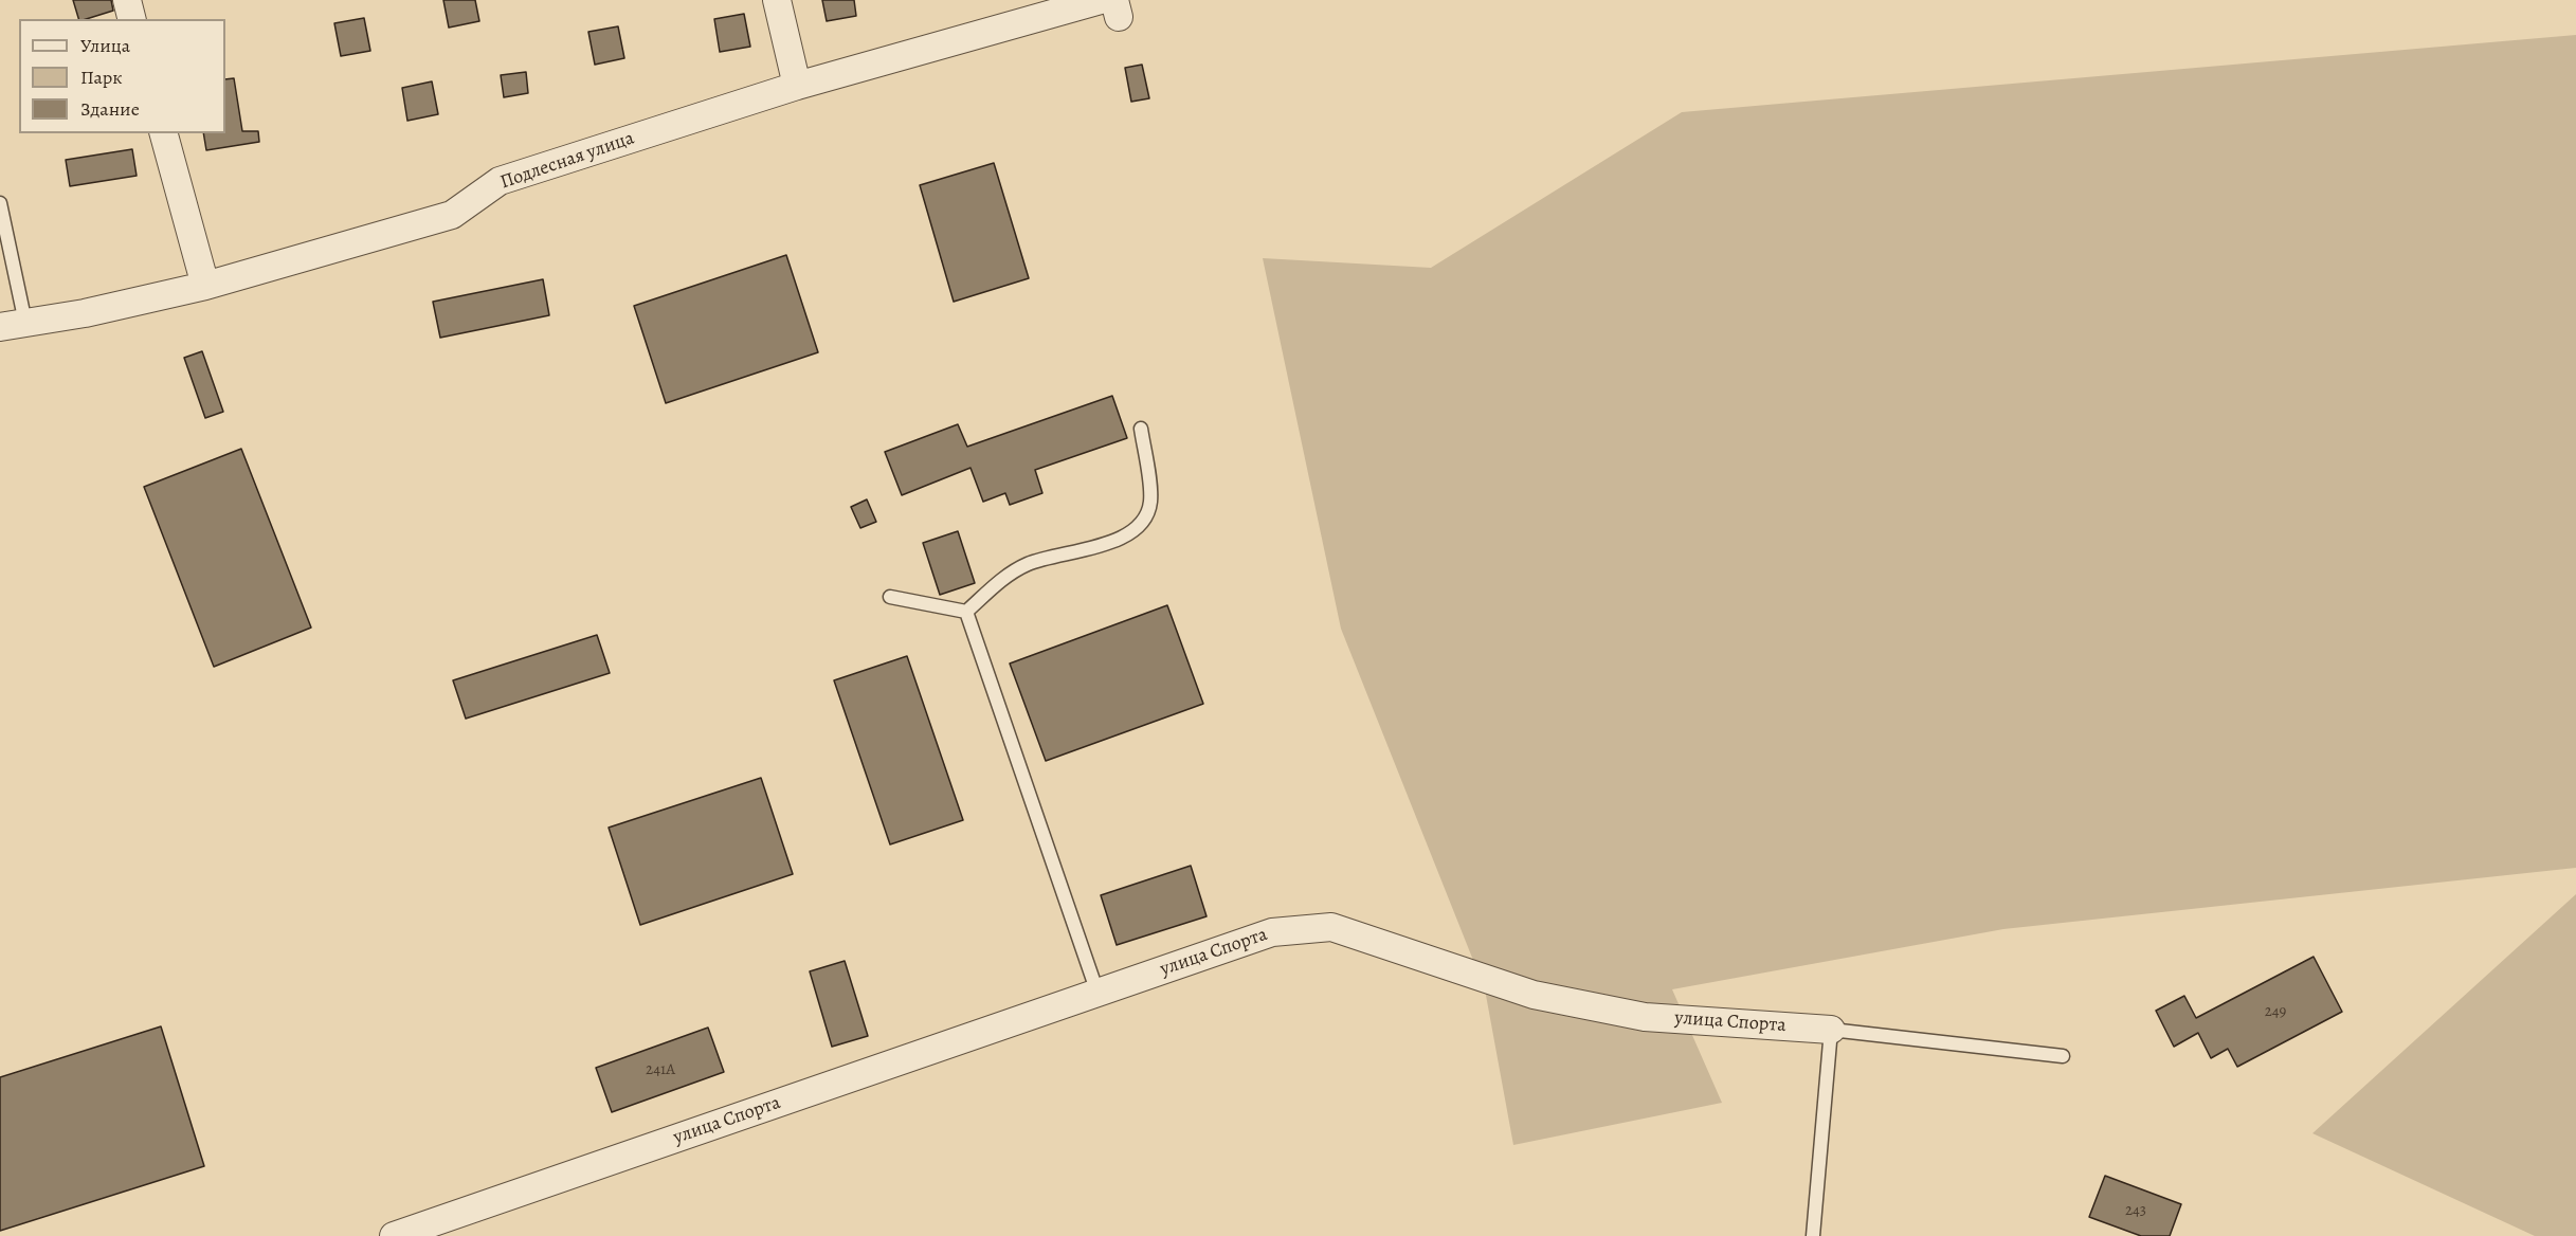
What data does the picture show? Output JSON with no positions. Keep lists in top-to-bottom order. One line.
{"streets":{"street":["Подлесная улица","улица Спорта"]},"house_numbers":["249","241А","243"],"legend":["Улица","Парк","Здание"]}
